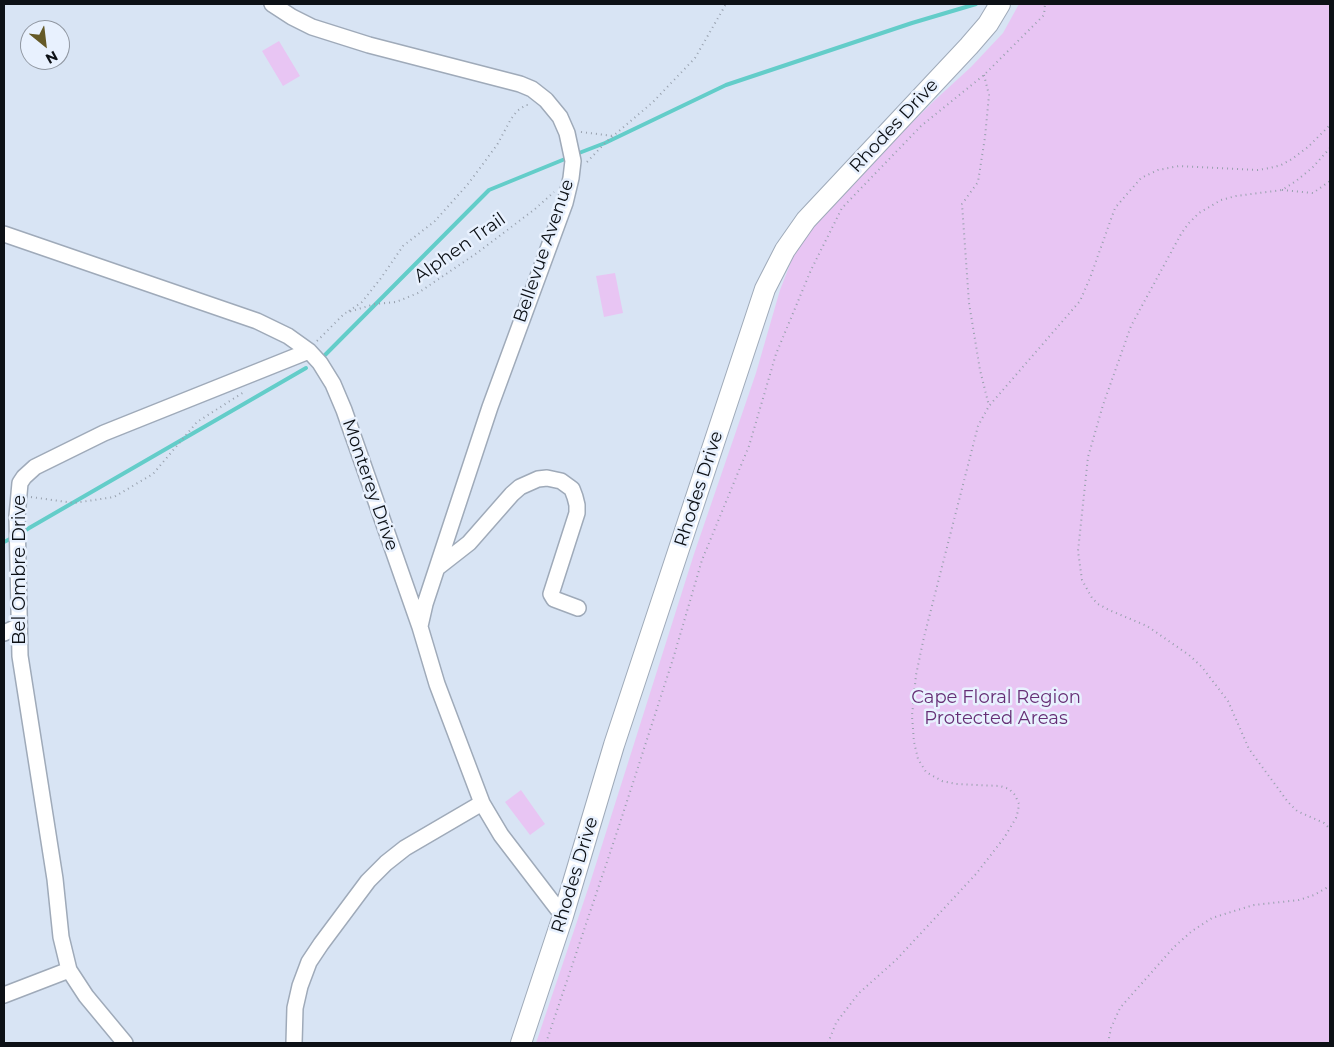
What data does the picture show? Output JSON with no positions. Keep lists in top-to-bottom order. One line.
{"streets":{"main road":["Rhodes Drive"],"street":["Bellevue Avenue","Monterey Drive","Bel Ombre Drive"],"path":["Alphen Trail"]},"crossings":[["Rhodes Drive","Monterey Drive"],["Alphen Trail","Bellevue Avenue"],["Bellevue Avenue","Monterey Drive"],["Monterey Drive","Bel Ombre Drive"]],"parks":["Cape Floral Region Protected Areas"],"north":"bottom right"}
